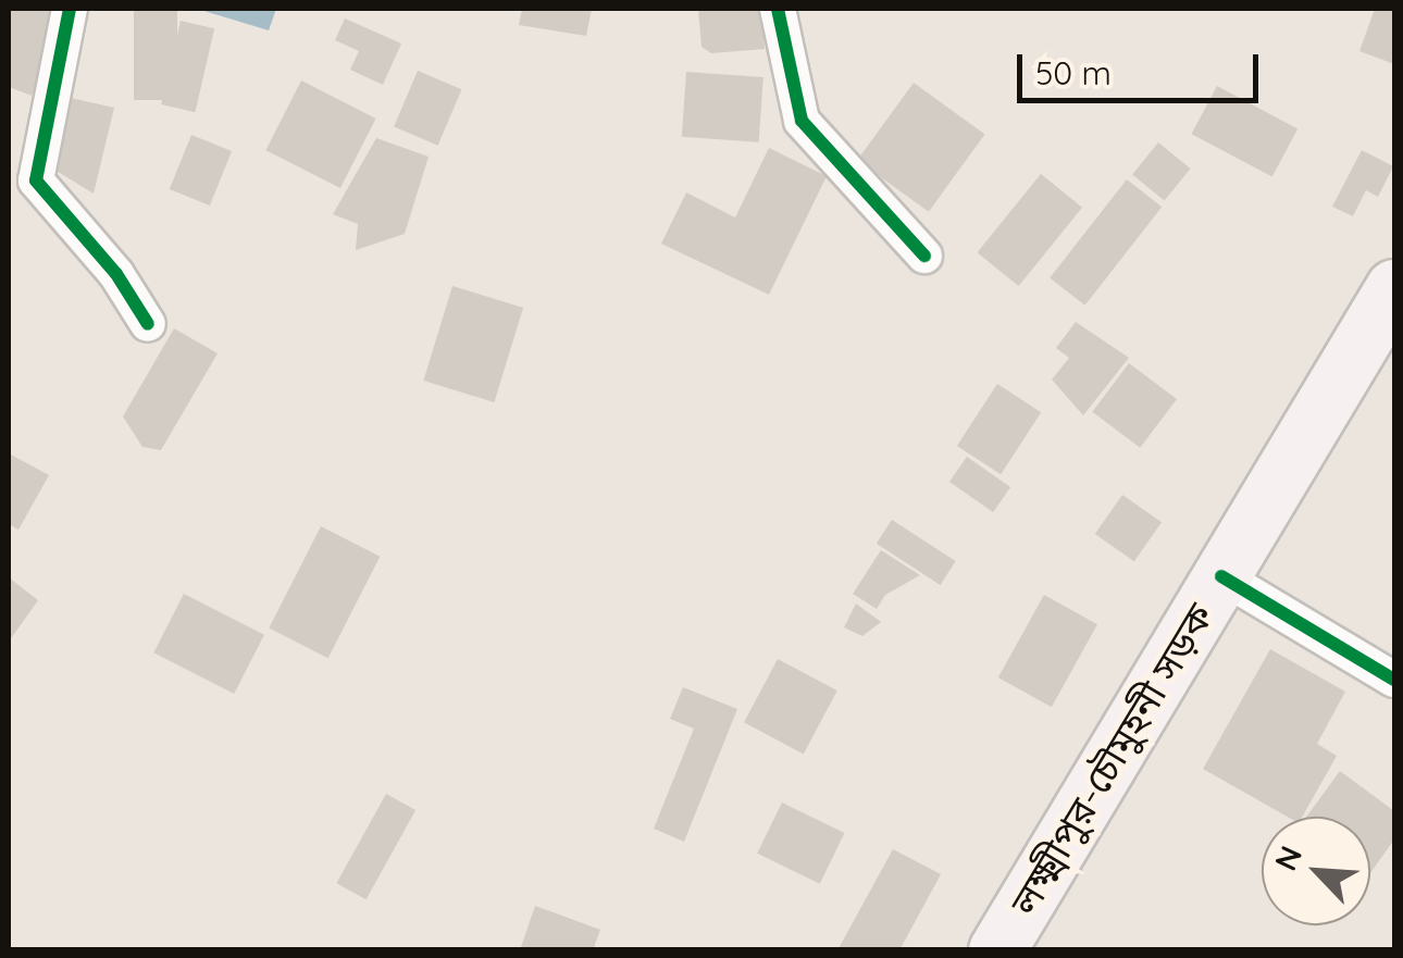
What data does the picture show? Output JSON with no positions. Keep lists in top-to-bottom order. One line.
{"streets":{"main road":["লক্ষ্মীপুর-চৌমুহনী সড়ক"]},"scale_bar":"50 m","north":"top left"}
